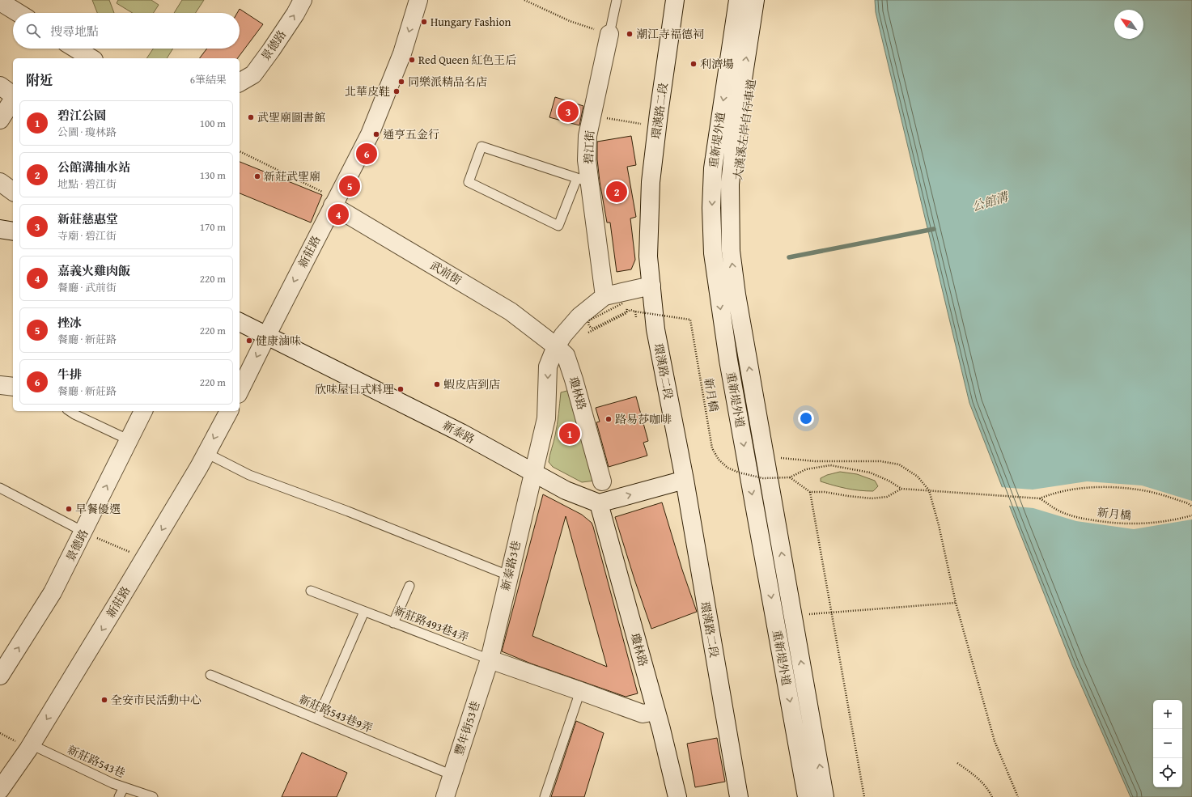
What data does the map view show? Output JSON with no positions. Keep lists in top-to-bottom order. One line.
{"streets":{"street":["景德路","環漢路二段","重新堤外道","碧江街","新莊路","武前街","瓊林路","新泰路","新泰路3巷","豐年街53巷"],"lane":["新莊路493巷4弄","新莊路543巷9弄","新莊路543巷"],"path":["新月橋"]},"crossings":[["碧江街","新泰路3巷"],["新莊路","武前街"],["新莊路","新泰路"],["新莊路","新莊路543巷"],["武前街","瓊林路"],["武前街","新泰路3巷"],["瓊林路","新泰路"],["瓊林路","新泰路3巷"],["新泰路","新泰路3巷"],["新泰路3巷","新莊路493巷4弄"],["新泰路3巷","豐年街53巷"],["新莊路493巷4弄","豐年街53巷"],["新莊路543巷9弄","豐年街53巷"]],"one_way":["景德路","新莊路"],"water":["公館溝"],"places":["Hungary Fashion","潮江寺福德祠","Red Queen 紅色王后","利濟場","同樂派精品名店","北華皮鞋","武聖廟圖書館","通亨五金行","新莊武聖廟","健康滷味","蝦皮店到店","欣味屋日式料理","路易莎咖啡","早餐優選","全安市民活動中心"],"north":"top left","page":{"search":"搜尋地點","heading":["附近","6筆結果"],"pins":["3","6","5","2","4","1"],"list":[{"mark":"1","name":"碧江公園","note":"公園 · 瓊林路","value":"100 m"},{"mark":"2","name":"公館溝抽水站","note":"地點 · 碧江街","value":"130 m"},{"mark":"3","name":"新莊慈惠堂","note":"寺廟 · 碧江街","value":"170 m"},{"mark":"4","name":"嘉義火雞肉飯","note":"餐廳 · 武前街","value":"220 m"},{"mark":"5","name":"挫冰","note":"餐廳 · 新莊路","value":"220 m"},{"mark":"6","name":"牛排","note":"餐廳 · 新莊路","value":"220 m"}],"map_buttons":["+","−"]}}
